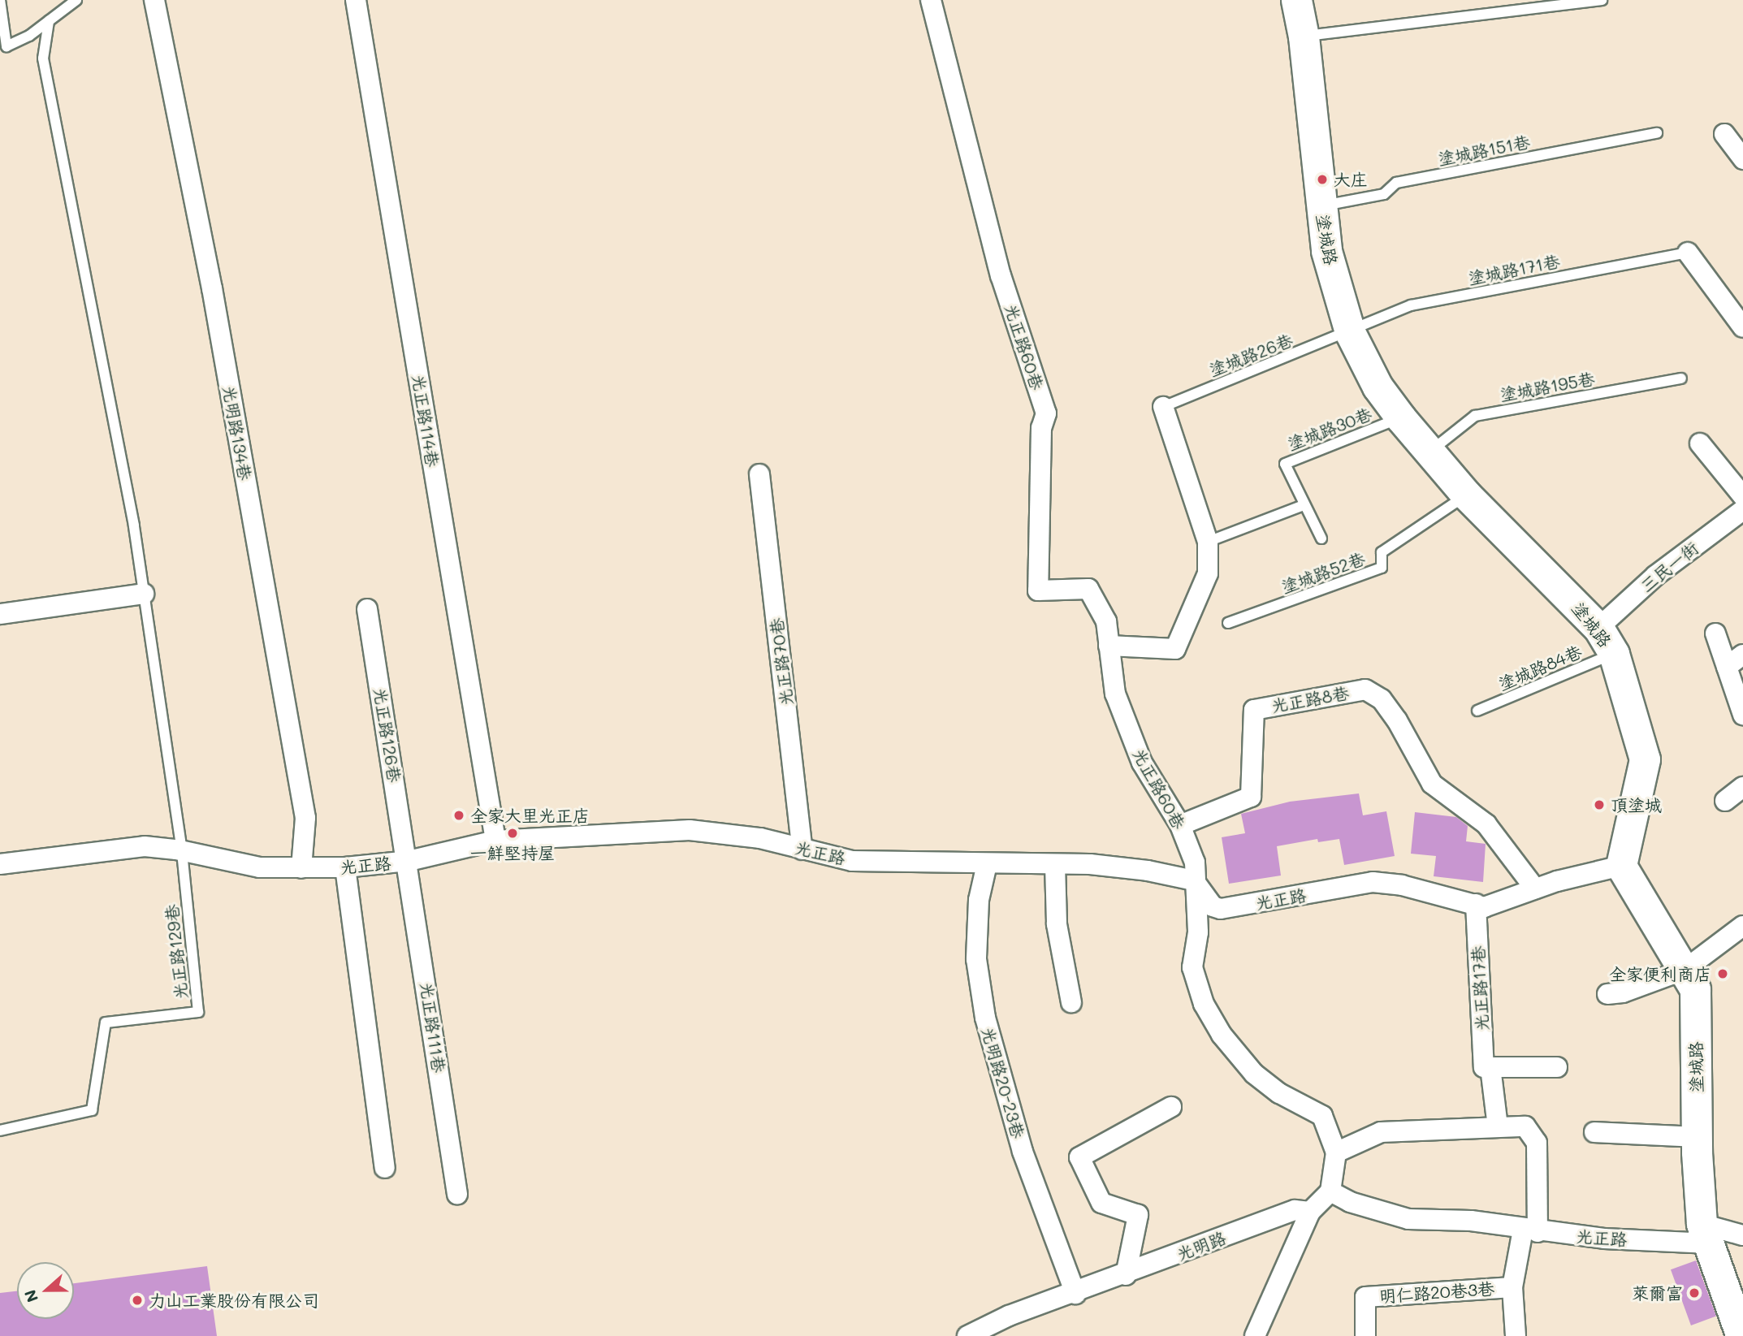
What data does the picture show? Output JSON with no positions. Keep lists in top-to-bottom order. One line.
{"streets":{"street":["塗城路","光正路60巷","光正路114巷","光明路134巷","三民一街","光正路70巷","光正路8巷","光正路126巷","光正路","光正路17巷","光正路111巷","光明路20-23巷","光明路","明仁路20巷3巷"],"lane":["塗城路151巷","塗城路171巷","塗城路26巷","塗城路195巷","塗城路30巷","塗城路52巷","塗城路84巷","光正路129巷"]},"crossings":[["塗城路151巷","塗城路"],["塗城路","塗城路171巷"],["塗城路","塗城路26巷"],["塗城路","塗城路195巷"],["塗城路","塗城路30巷"],["塗城路","三民一街"],["塗城路","塗城路52巷"],["塗城路","塗城路84巷"],["塗城路","光正路"],["塗城路171巷","塗城路26巷"],["光正路60巷","光正路8巷"],["光正路60巷","光正路"],["光正路114巷","光正路"],["光明路134巷","光正路"],["光正路70巷","光正路"],["光正路8巷","光正路"],["光正路126巷","光正路"],["光正路126巷","光正路111巷"],["光正路","光正路129巷"],["光正路","光正路17巷"],["光正路","光正路111巷"],["光正路","光明路20-23巷"],["光明路20-23巷","光明路"]],"places":["大庄","頂塗城","全家大里光正店","一鮮堅持屋","全家便利商店","萊爾富","力山工業股份有限公司"],"north":"left"}
